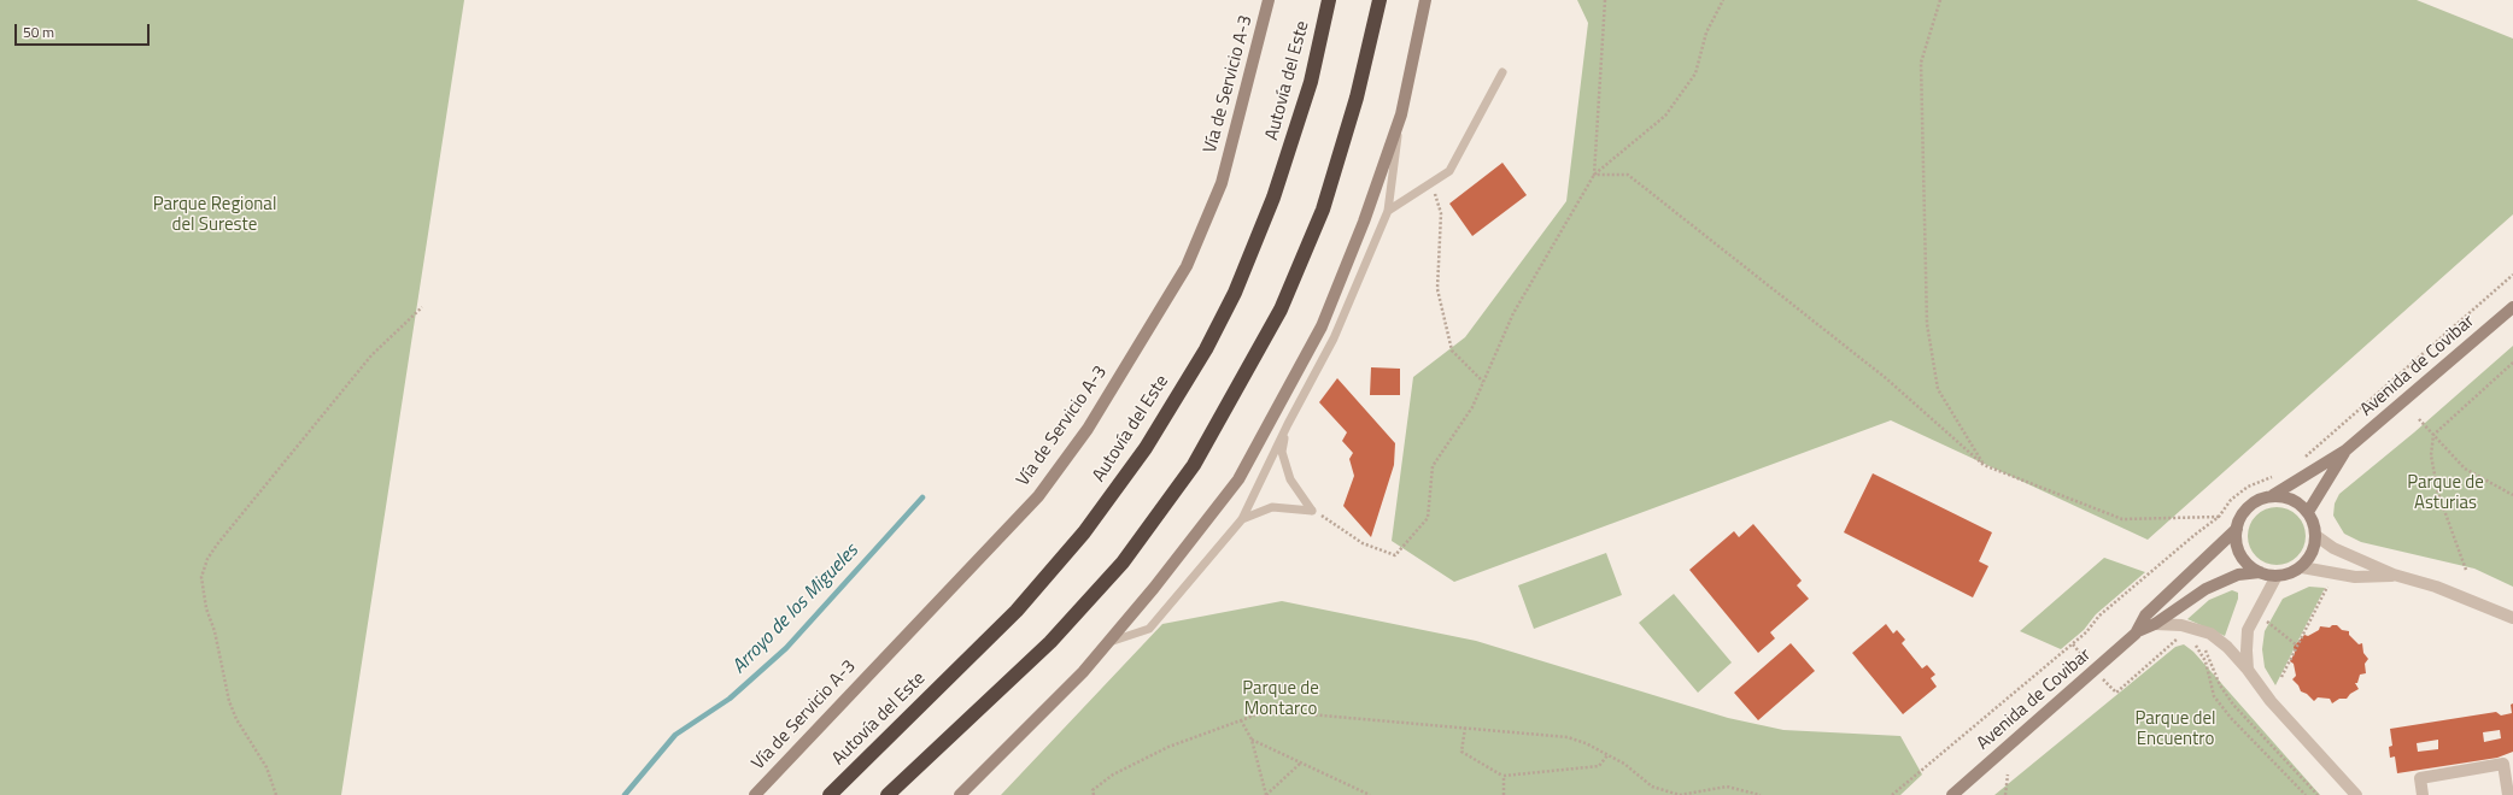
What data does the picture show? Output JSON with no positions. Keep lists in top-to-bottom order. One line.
{"streets":{"highway":["Autovía del Este"],"main road":["Vía de Servicio A-3","Avenida de Covibar"]},"water":["Arroyo de los Migueles"],"parks":["Parque Regional del Sureste","Parque de Asturias","Parque de Montarco","Parque del Encuentro"],"scale_bar":"50 m"}
